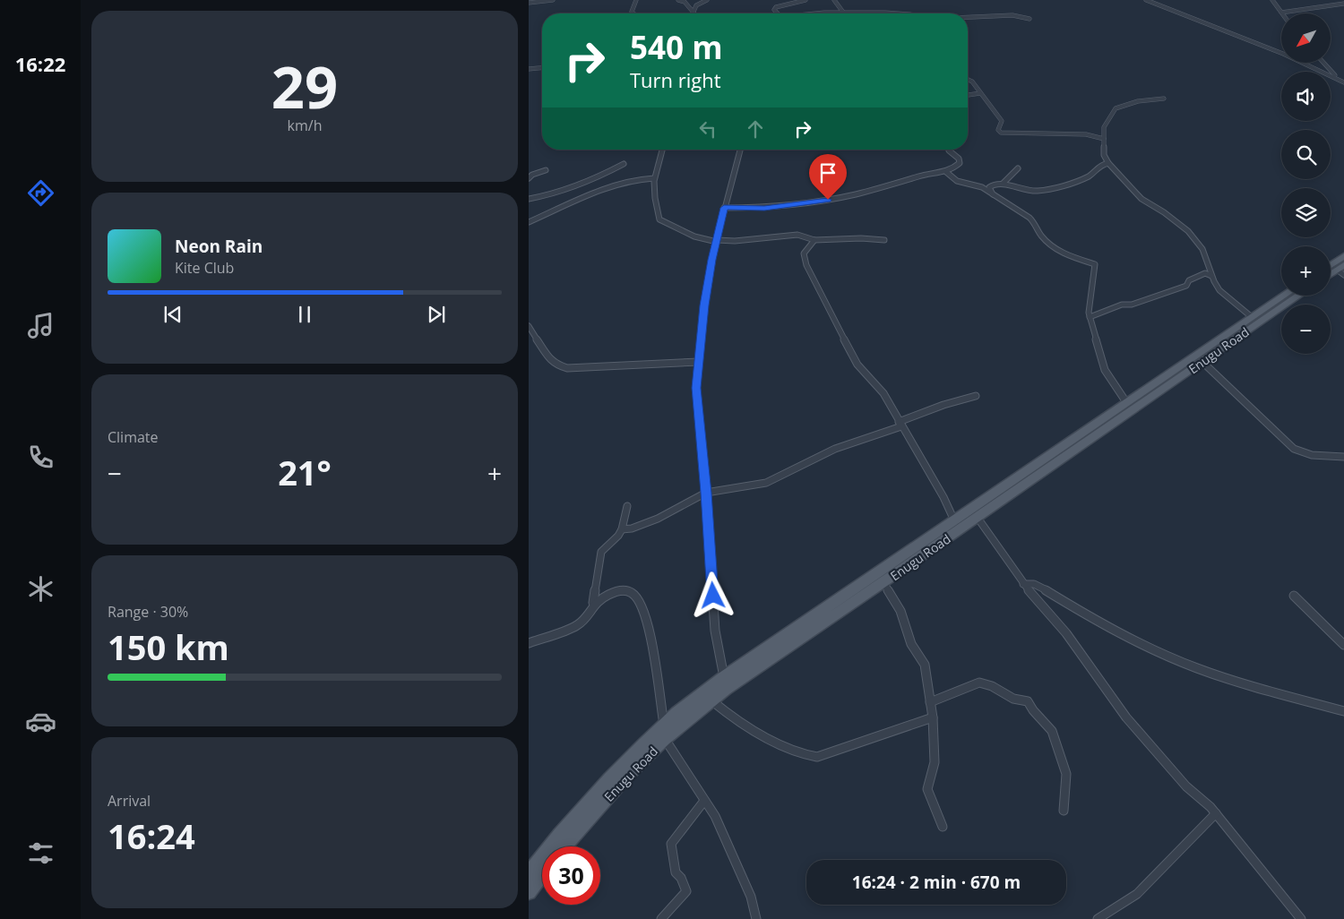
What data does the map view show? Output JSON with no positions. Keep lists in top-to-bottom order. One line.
{"streets":{"main road":["Enugu Road"]},"north":"bottom left","page":{"tabs":"16:22","tile":[["29","km/h"],"Climate",["Range · 30%","150 km"],["Arrival","16:24"]],"map_buttons":["+","−"],"turn":["540 m","Turn right"],"song":["Neon Rain","Kite Club"],"heat":["−","21°","+"],"limit":"30","trip":"16:24 · 2 min · 670 m"}}
